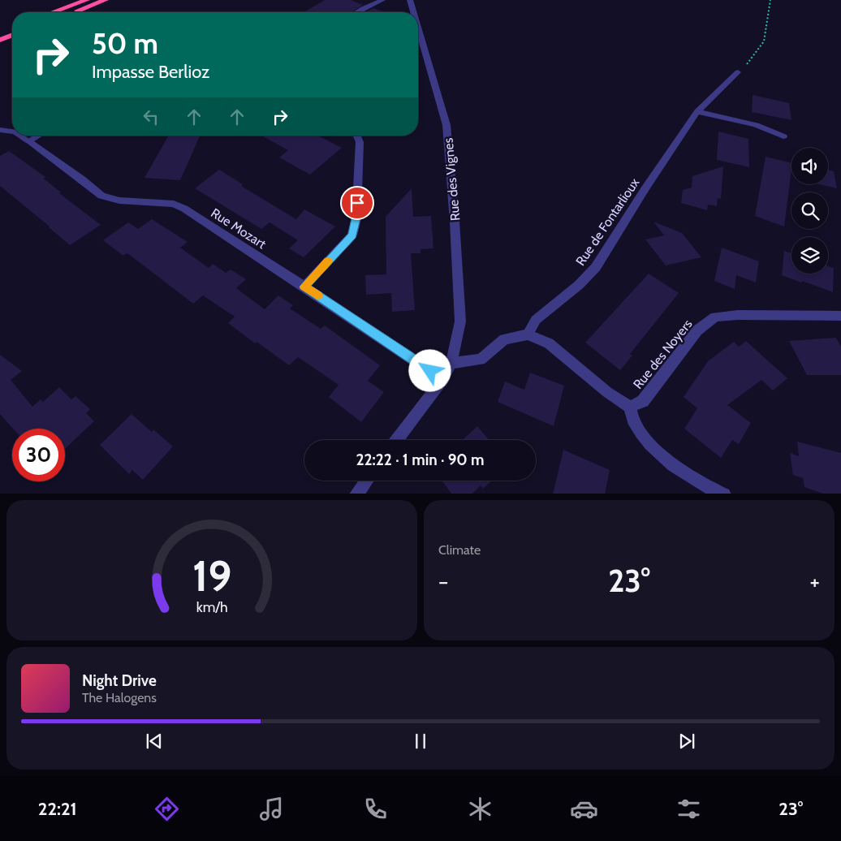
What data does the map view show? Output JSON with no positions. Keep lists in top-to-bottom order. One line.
{"streets":{"street":["Rue des Vignes","Rue de Fontarlioux","Rue Mozart","Rue des Noyers"]},"crossings":[["Rue des Vignes","Rue Mozart"],["Rue de Fontarlioux","Rue des Noyers"]],"page":{"turn":["50 m","Impasse Berlioz"],"limit":"30","trip":"22:22 · 1 min · 90 m","tile":"Climate","heat":["−","23°","+"],"song":["Night Drive","The Halogens"],"tabs":["22:21","23°"],"gauge":["19","km/h"]}}
